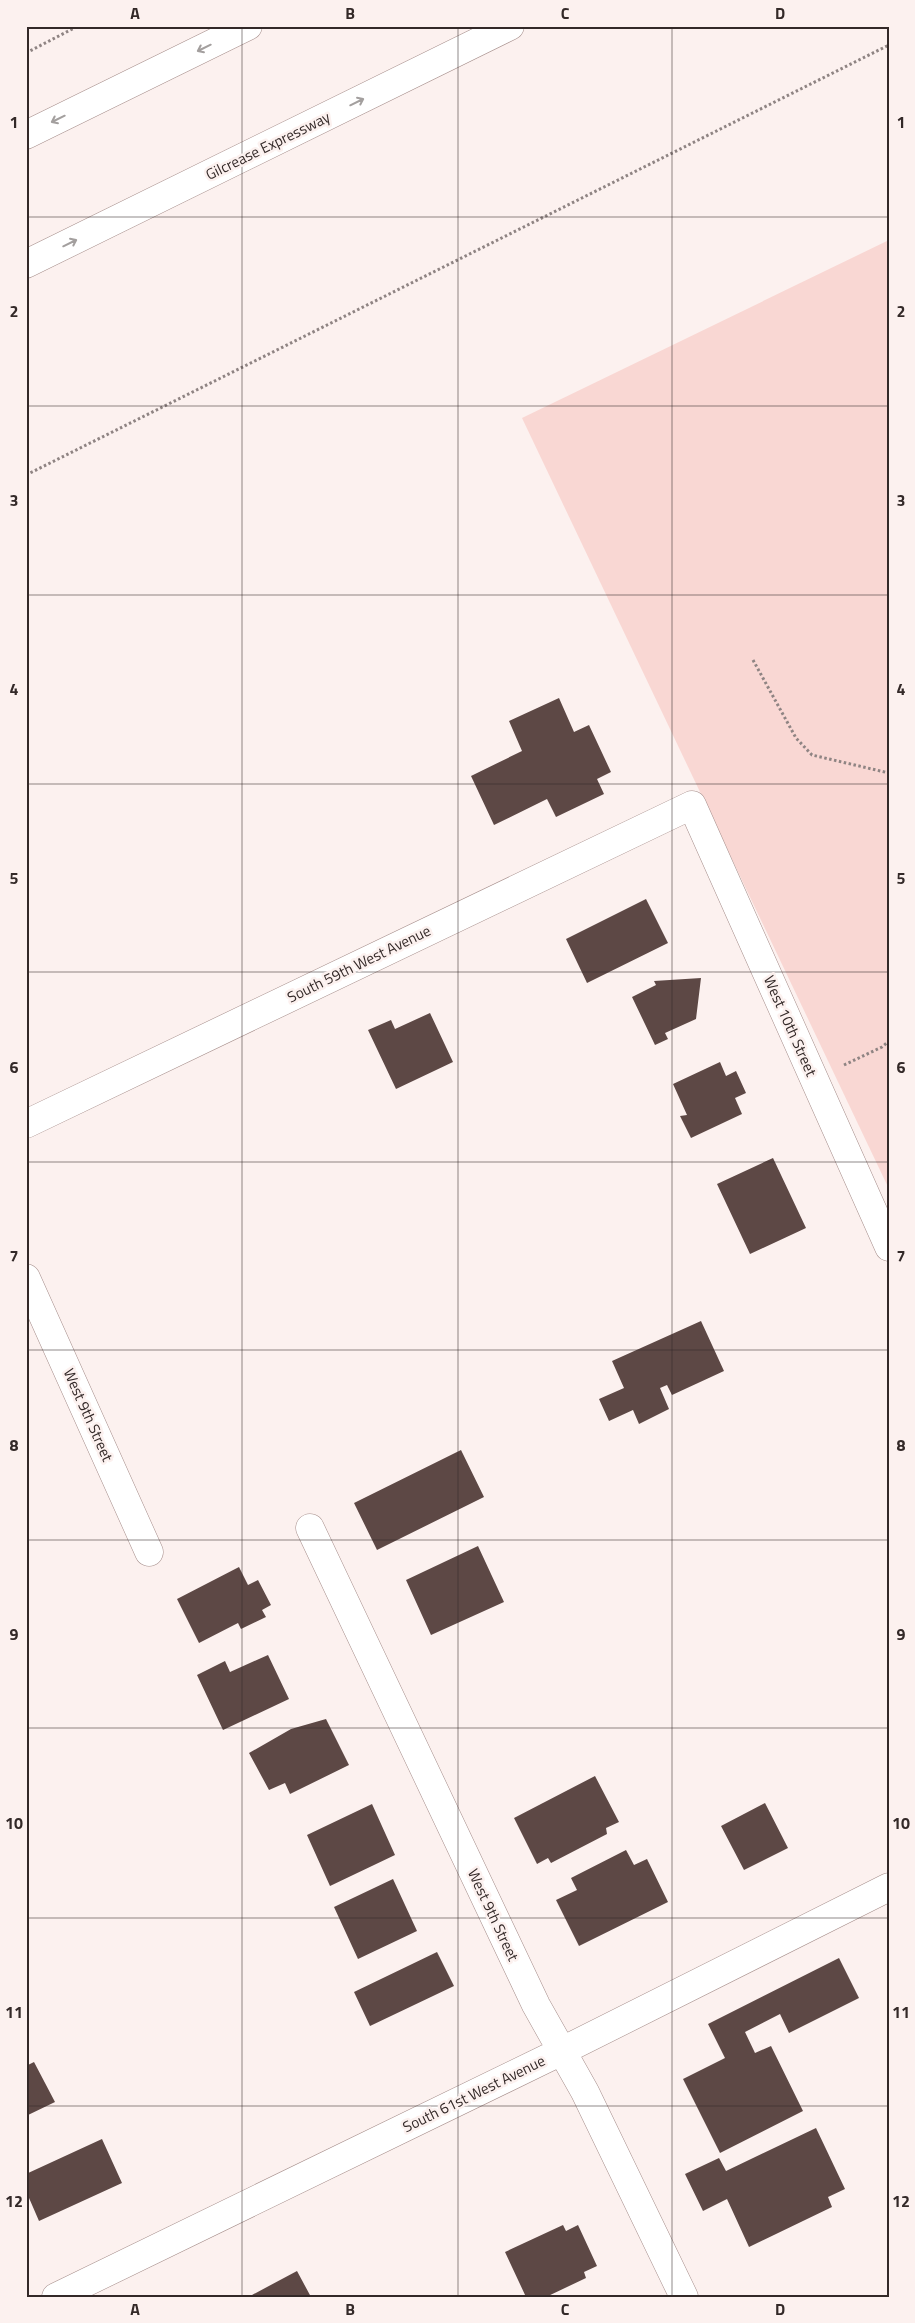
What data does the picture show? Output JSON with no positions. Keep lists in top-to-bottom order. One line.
{"streets":{"main road":["Gilcrease Expressway","South 59th West Avenue","West 10th Street","West 9th Street","South 61st West Avenue"]},"crossings":[["South 59th West Avenue","West 10th Street"],["West 9th Street","South 61st West Avenue"]],"grid":{"columns":["A","B","C","D"],"rows":["1","2","3","4","5","6","7","8","9","10","11","12"]}}
